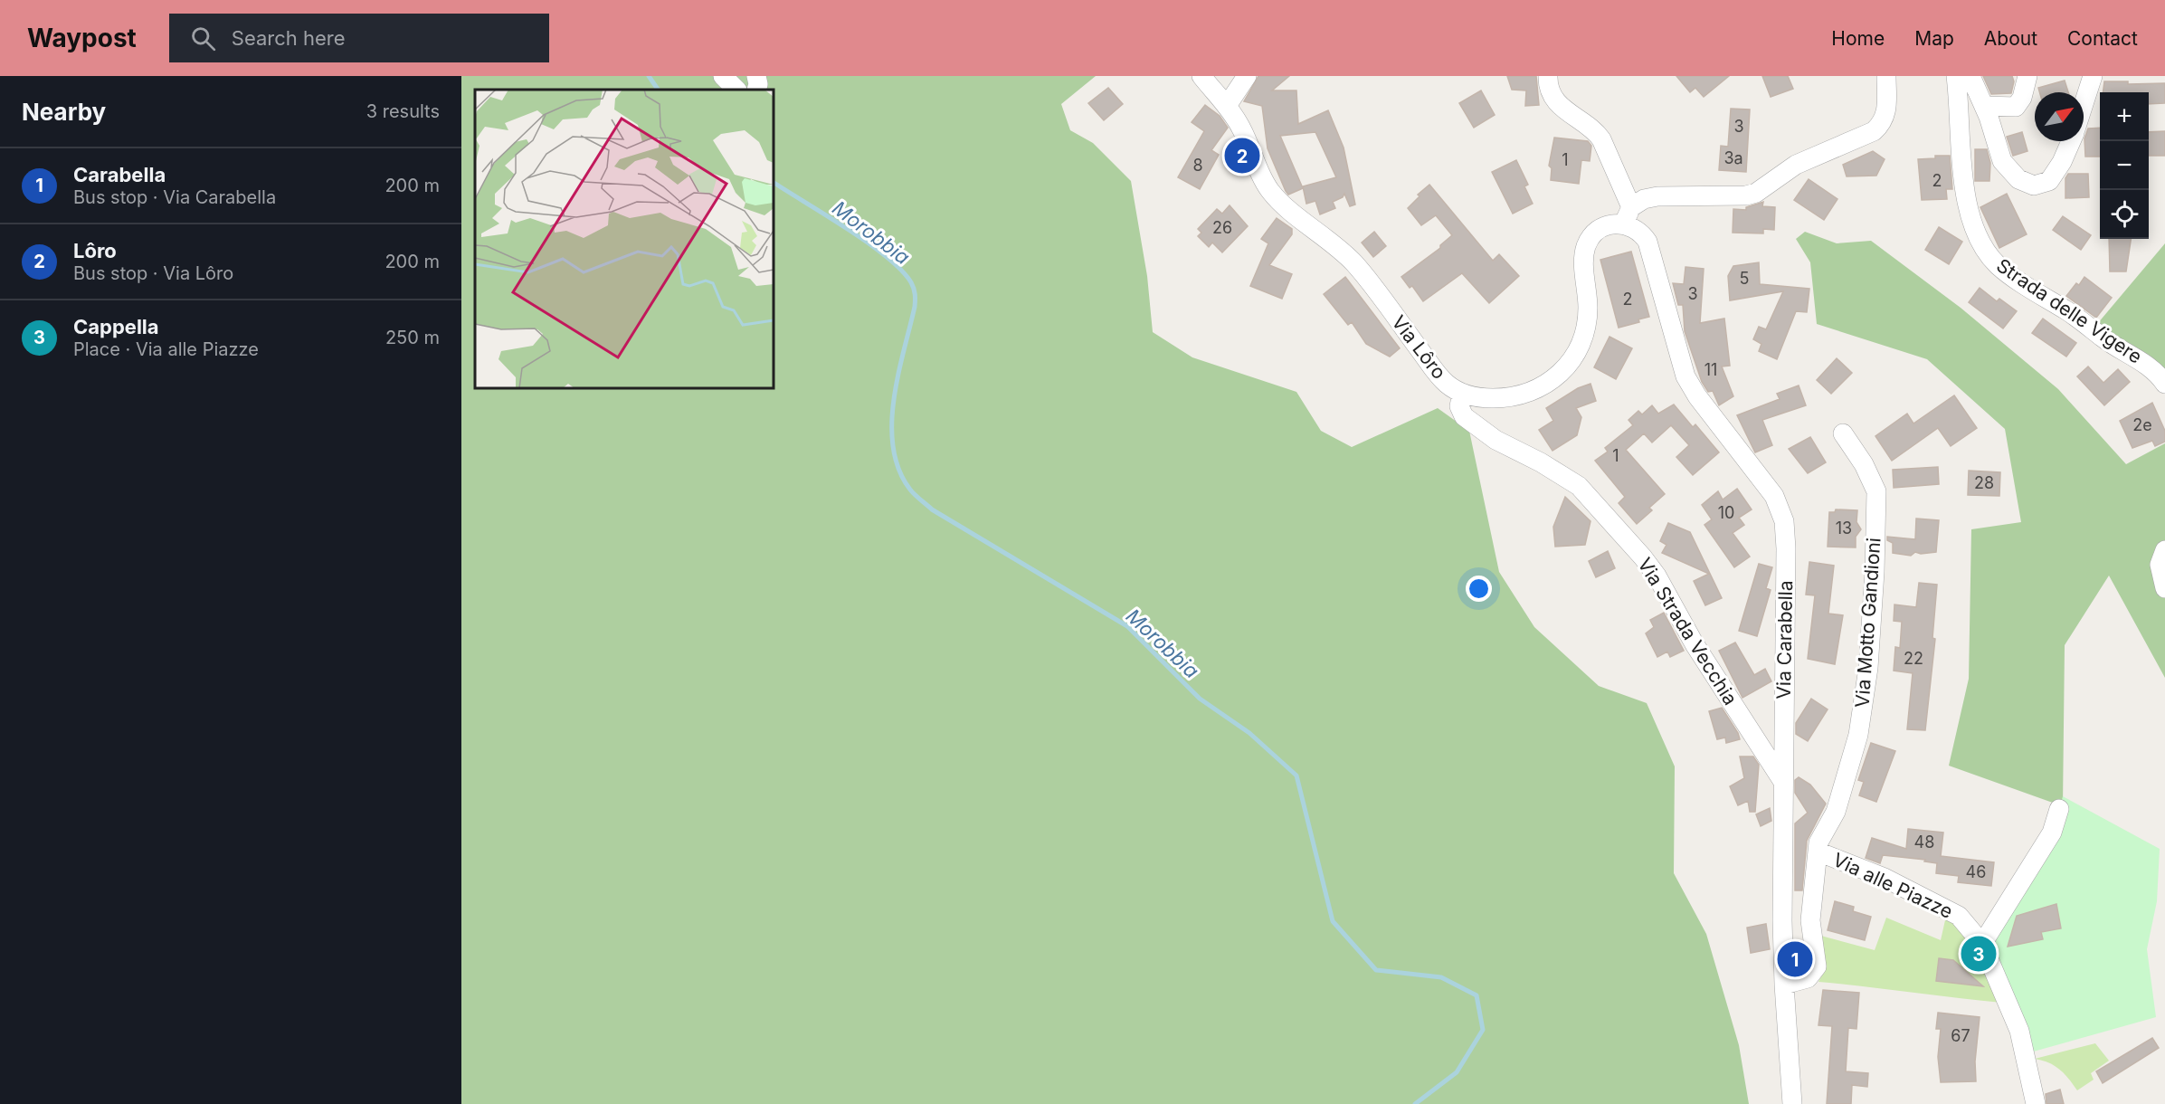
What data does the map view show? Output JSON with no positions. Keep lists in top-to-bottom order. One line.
{"streets":{"street":["Strada delle Vigere","Via Lôro","Via Motto Gandioni","Via Strada Vecchia","Via Carabella","Via alle Piazze"]},"crossings":[["Via Lôro","Via Strada Vecchia"],["Via Lôro","Via Carabella"],["Via Motto Gandioni","Via Carabella"],["Via Motto Gandioni","Via alle Piazze"],["Via Strada Vecchia","Via Carabella"]],"water":["Morobbia"],"house_numbers":["3","3a","1","8","2","26","5","3","2","11","2e","1","28","10","13","22","48","46","67"],"north":"top right","page":{"header":"Waypost","search":"Search here","nav":["Home","Map","About","Contact"],"heading":["Nearby","3 results"],"map_buttons":["+","−"],"pins":["2","3","1"],"list":[{"mark":"1","name":"Carabella","note":"Bus stop · Via Carabella","value":"200 m"},{"mark":"2","name":"Lôro","note":"Bus stop · Via Lôro","value":"200 m"},{"mark":"3","name":"Cappella","note":"Place · Via alle Piazze","value":"250 m"}]}}
